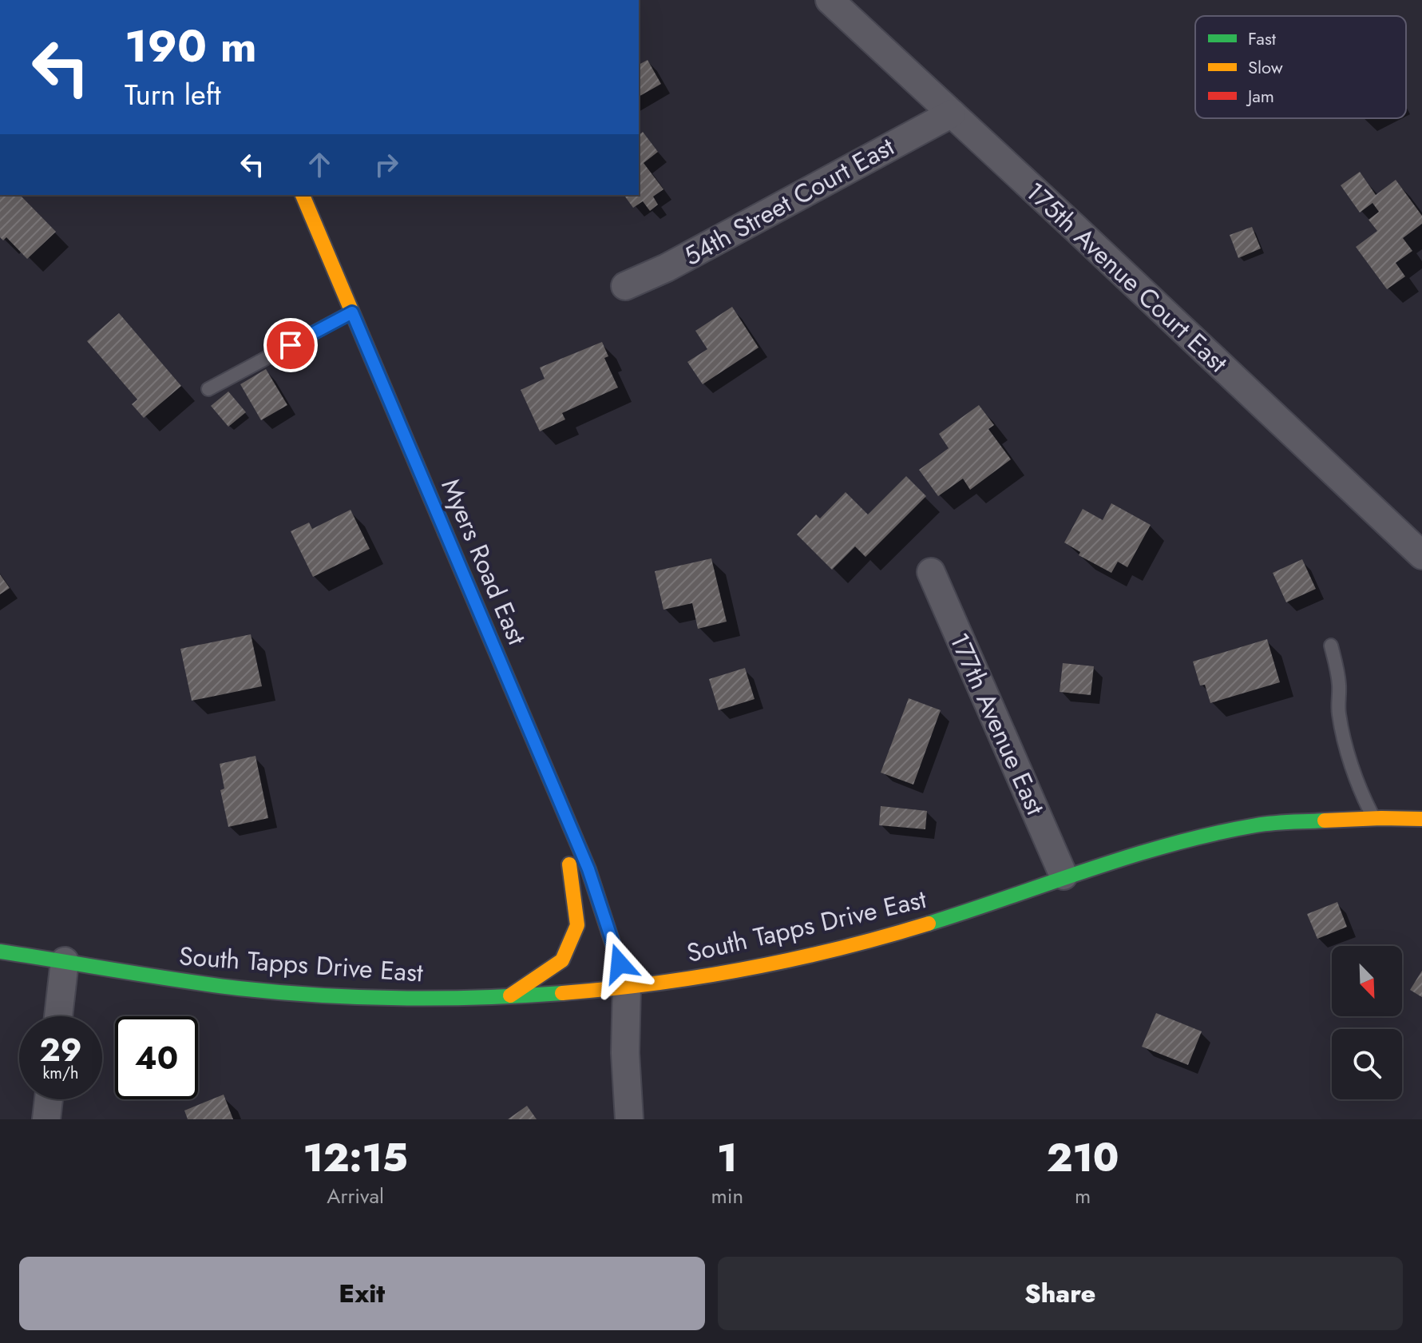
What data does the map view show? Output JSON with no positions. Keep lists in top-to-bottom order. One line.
{"streets":{"street":["54th Street Court East","175th Avenue Court East","Myers Road East","177th Avenue East","South Tapps Drive East"]},"crossings":[["54th Street Court East","175th Avenue Court East"],["Myers Road East","South Tapps Drive East"],["177th Avenue East","South Tapps Drive East"]],"legend":["Fast","Slow","Jam"],"north":"bottom right","page":{"turn":["190 m","Turn left"],"speed":"29 km/h","limit":"40","eta":["12:15","Arrival","1","min","210","m"],"buttons":["Exit","Share"]}}
